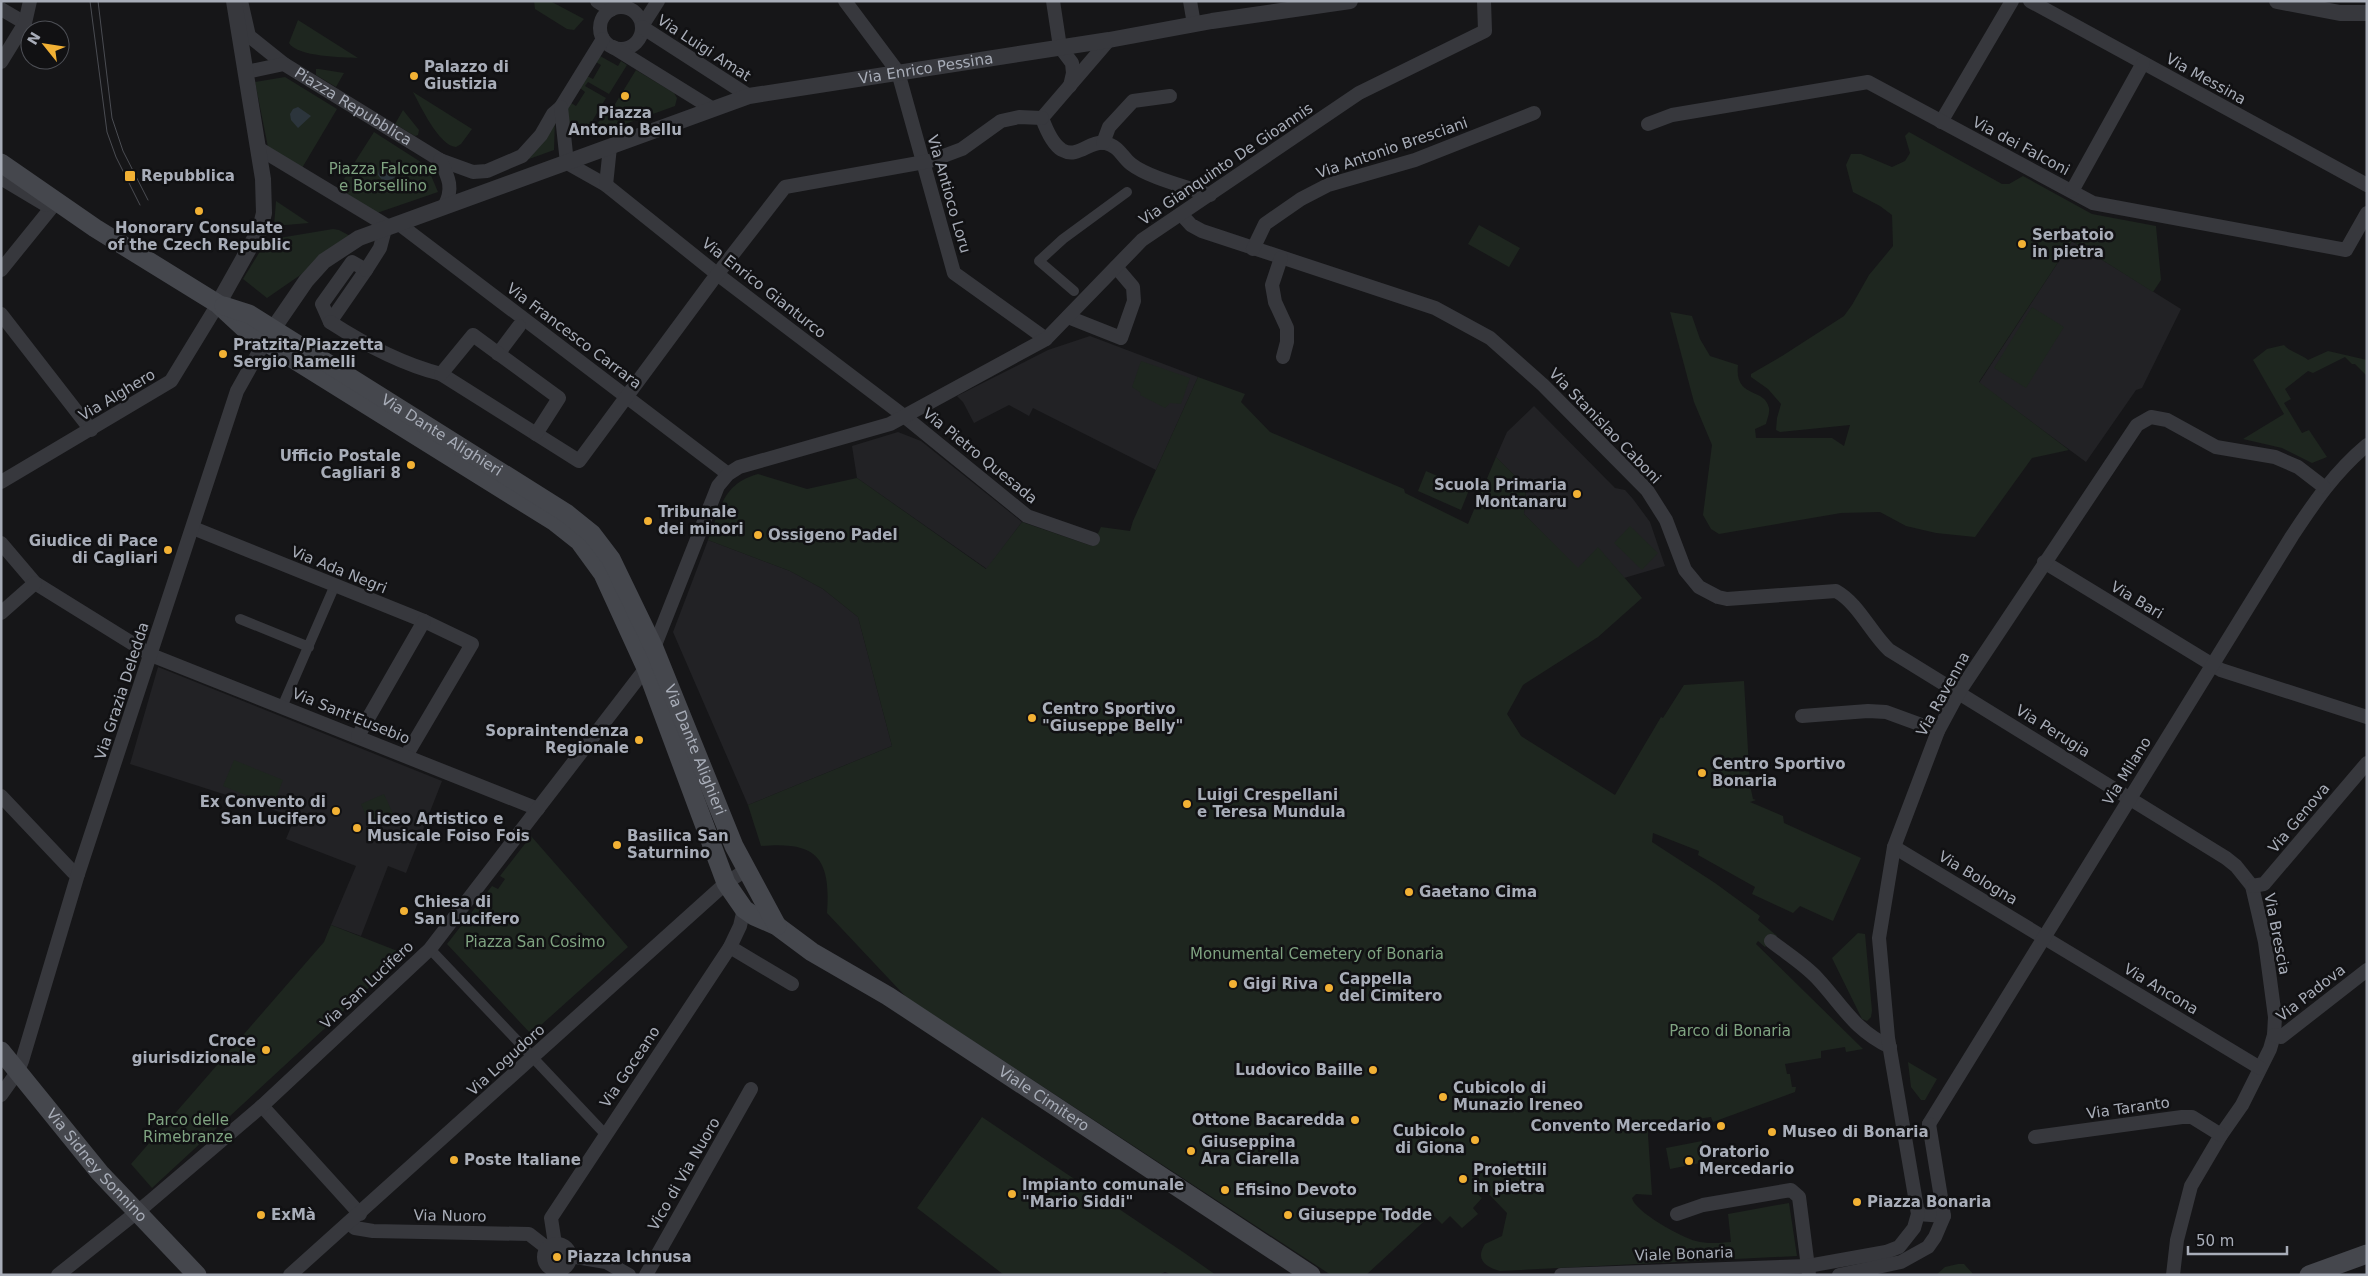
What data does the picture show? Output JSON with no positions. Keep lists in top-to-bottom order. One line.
{"streets":{"main road":["Via Dante Alighieri","Viale Cimitero","Via Sidney Sonnino"],"street":["Via Luigi Amat","Via Enrico Pessina","Via Messina","Piazza Repubblica","Via dei Falconi","Via Antonio Bresciani","Via Gianquinto De Gioannis","Via Antioco Loru","Via Enrico Gianturco","Via Francesco Carrara","Via Alghero","Via Stanislao Caboni","Via Pietro Quesada","Via Ada Negri","Via Bari","Via Grazia Deledda","Via Ravenna","Via Sant'Eusebio","Via Perugia","Via Milano","Via Genova","Via Bologna","Via Brescia","Via San Lucifero","Via Ancona","Via Padova","Via Logudoro","Via Goceano","Via Taranto","Vico di Via Nuoro","Via Nuoro","Viale Bonaria"]},"crossings":[["Via Luigi Amat","Via Enrico Pessina"],["Via Luigi Amat","Piazza Repubblica"],["Via Enrico Pessina","Via Antioco Loru"],["Via Enrico Pessina","Via Enrico Gianturco"],["Via Antonio Bresciani","Via Stanislao Caboni"],["Via Gianquinto De Gioannis","Via Antioco Loru"],["Via Gianquinto De Gioannis","Via Enrico Gianturco"],["Via Gianquinto De Gioannis","Via Francesco Carrara"],["Via Gianquinto De Gioannis","Via Stanislao Caboni"],["Via Gianquinto De Gioannis","Via Pietro Quesada"],["Via Enrico Gianturco","Via Pietro Quesada"],["Via Alghero","Via Dante Alighieri"],["Via Stanislao Caboni","Via Ravenna"],["Via Stanislao Caboni","Via Perugia"],["Via Dante Alighieri","Via Grazia Deledda"],["Via Dante Alighieri","Via San Lucifero"],["Via Dante Alighieri","Via Logudoro"],["Via Dante Alighieri","Via Goceano"],["Via Dante Alighieri","Viale Cimitero"],["Via Ada Negri","Via Grazia Deledda"],["Via Ada Negri","Via Sant'Eusebio"],["Via Bari","Via Ravenna"],["Via Bari","Via Milano"],["Via Grazia Deledda","Via Sant'Eusebio"],["Via Grazia Deledda","Via Sidney Sonnino"],["Via Ravenna","Via Perugia"],["Via Ravenna","Via Milano"],["Via Ravenna","Via Bologna"],["Via Sant'Eusebio","Via San Lucifero"],["Via Perugia","Via Milano"],["Via Perugia","Via Brescia"],["Via Milano","Via Bologna"],["Via Milano","Via Brescia"],["Via Milano","Via Ancona"],["Via Genova","Via Brescia"],["Via Bologna","Via Ancona"],["Via Brescia","Via Padova"],["Via San Lucifero","Via Sidney Sonnino"],["Via Logudoro","Via Nuoro"],["Via Goceano","Via Nuoro"]],"parks":["Piazza Falcone e Borsellino","Piazza San Cosimo","Monumental Cemetery of Bonaria","Parco di Bonaria","Parco delle Rimebranze"],"places":{"other":["Palazzo di Giustizia","Piazza Antonio Bellu","Honorary Consulate of the Czech Republic","Serbatoio in pietra","Pratzita/Piazzetta Sergio Ramelli","Ufficio Postale Cagliari 8","Scuola Primaria Montanaru","Tribunale dei minori","Ossigeno Padel","Giudice di Pace di Cagliari","Centro Sportivo \"Giuseppe Belly\"","Sopraintendenza Regionale","Centro Sportivo Bonaria","Luigi Crespellani e Teresa Mundula","Ex Convento di San Lucifero","Liceo Artistico e Musicale Foiso Fois","Basilica San Saturnino","Gaetano Cima","Chiesa di San Lucifero","Gigi Riva","Cappella del Cimitero","Croce giurisdizionale","Ludovico Baille","Cubicolo di Munazio Ireneo","Ottone Bacaredda","Convento Mercedario","Museo di Bonaria","Cubicolo di Giona","Giuseppina Ara Ciarella","Poste Italiane","Oratorio Mercedario","Proiettili in pietra","Efisino Devoto","Impianto comunale \"Mario Siddi\"","Piazza Bonaria","ExMà","Giuseppe Todde","Piazza Ichnusa"],"transit":["Repubblica"]},"scale_bar":"50 m","north":"top left"}
